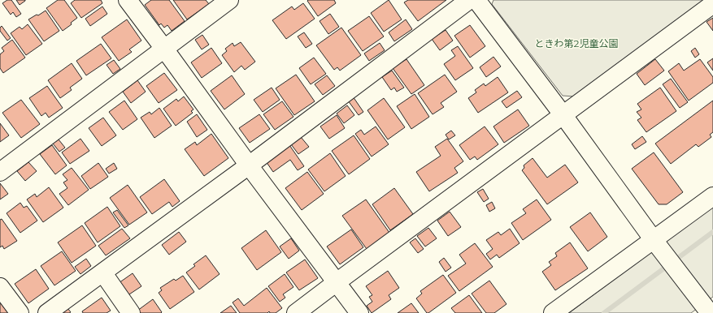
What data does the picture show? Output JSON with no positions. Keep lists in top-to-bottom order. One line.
{"parks":["ときわ第2児童公園"]}
